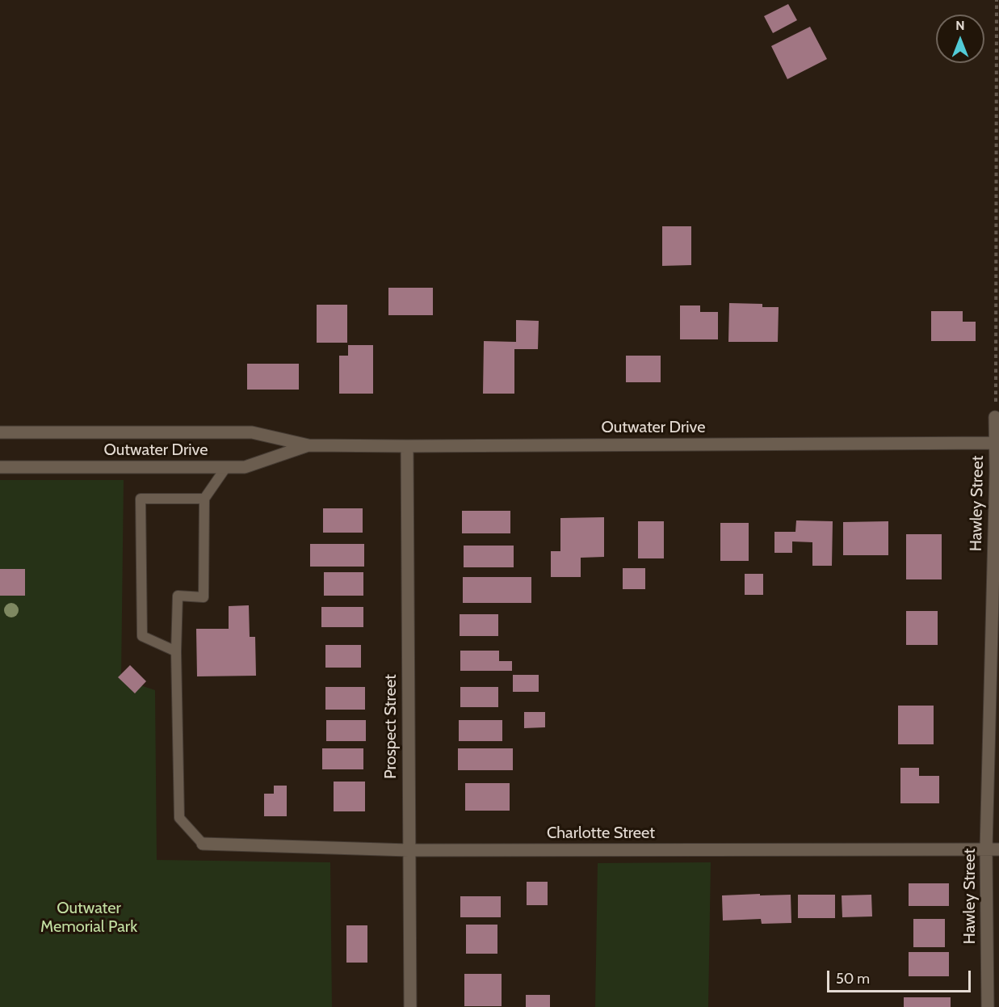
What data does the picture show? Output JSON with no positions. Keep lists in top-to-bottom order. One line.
{"streets":{"street":["Outwater Drive","Hawley Street","Prospect Street","Charlotte Street"]},"crossings":[["Outwater Drive","Hawley Street"],["Outwater Drive","Prospect Street"],["Hawley Street","Charlotte Street"],["Prospect Street","Charlotte Street"]],"parks":["Outwater Memorial Park"],"scale_bar":"50 m","north":"top"}
